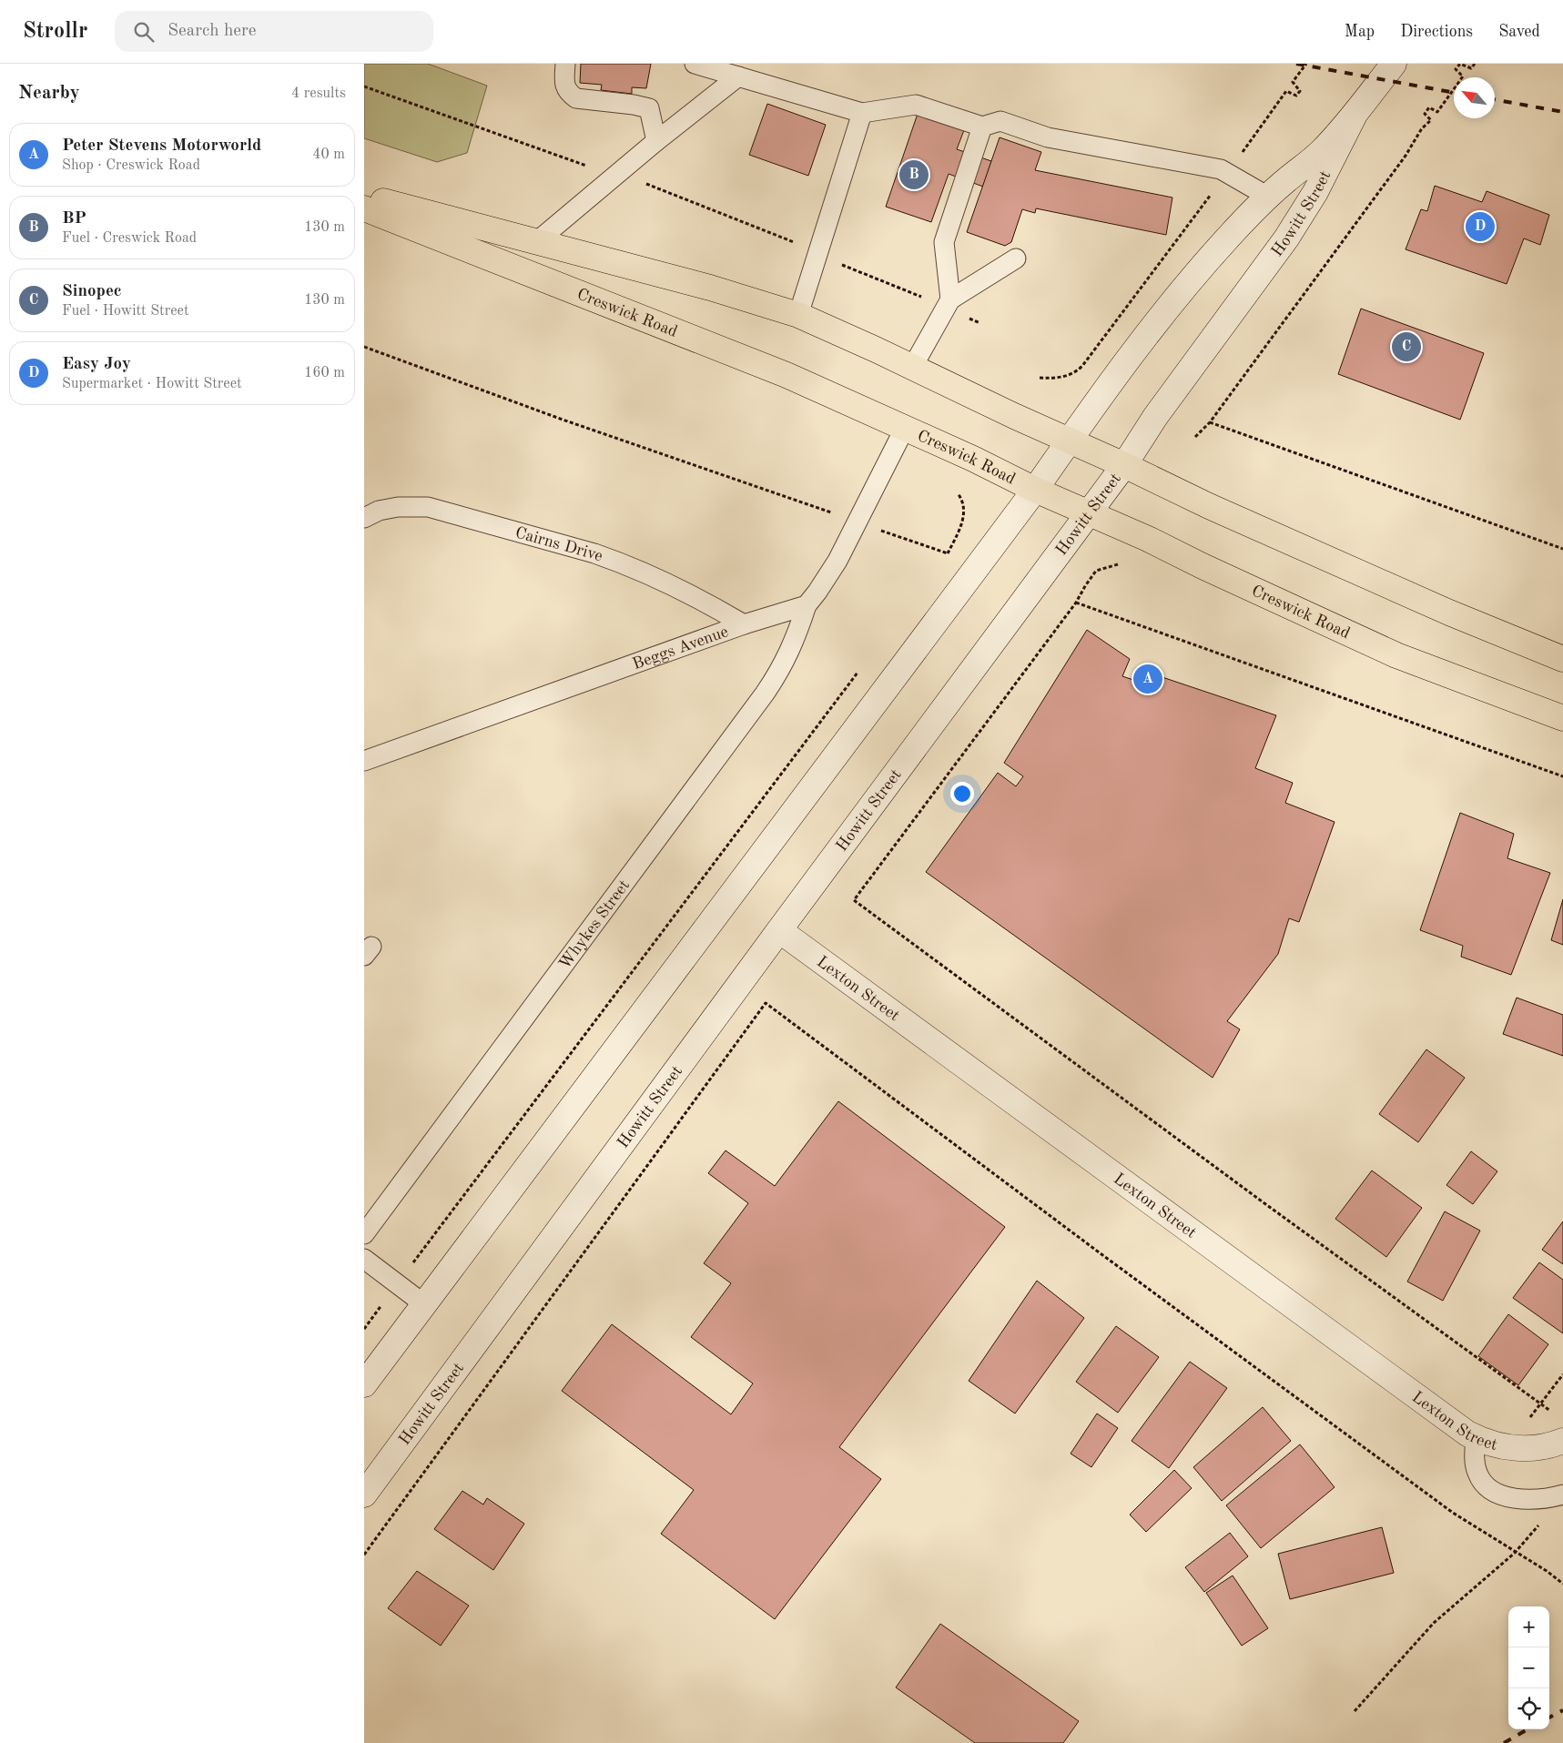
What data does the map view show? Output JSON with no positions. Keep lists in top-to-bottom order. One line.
{"streets":{"highway":["Creswick Road"],"main road":["Howitt Street","Lexton Street"],"lane":["Cairns Drive","Beggs Avenue","Whykes Street"]},"crossings":[["Howitt Street","Creswick Road"],["Howitt Street","Lexton Street"],["Cairns Drive","Beggs Avenue"],["Beggs Avenue","Whykes Street"]],"north":"top left","page":{"header":"Strollr","search":"Search here","nav":["Map","Directions","Saved"],"heading":["Nearby","4 results"],"list":[{"mark":"A","name":"Peter Stevens Motorworld","note":"Shop · Creswick Road","value":"40 m"},{"mark":"B","name":"BP","note":"Fuel · Creswick Road","value":"130 m"},{"mark":"C","name":"Sinopec","note":"Fuel · Howitt Street","value":"130 m"},{"mark":"D","name":"Easy Joy","note":"Supermarket · Howitt Street","value":"160 m"}],"pins":["B","D","C","A"],"map_buttons":["+","−"]}}
